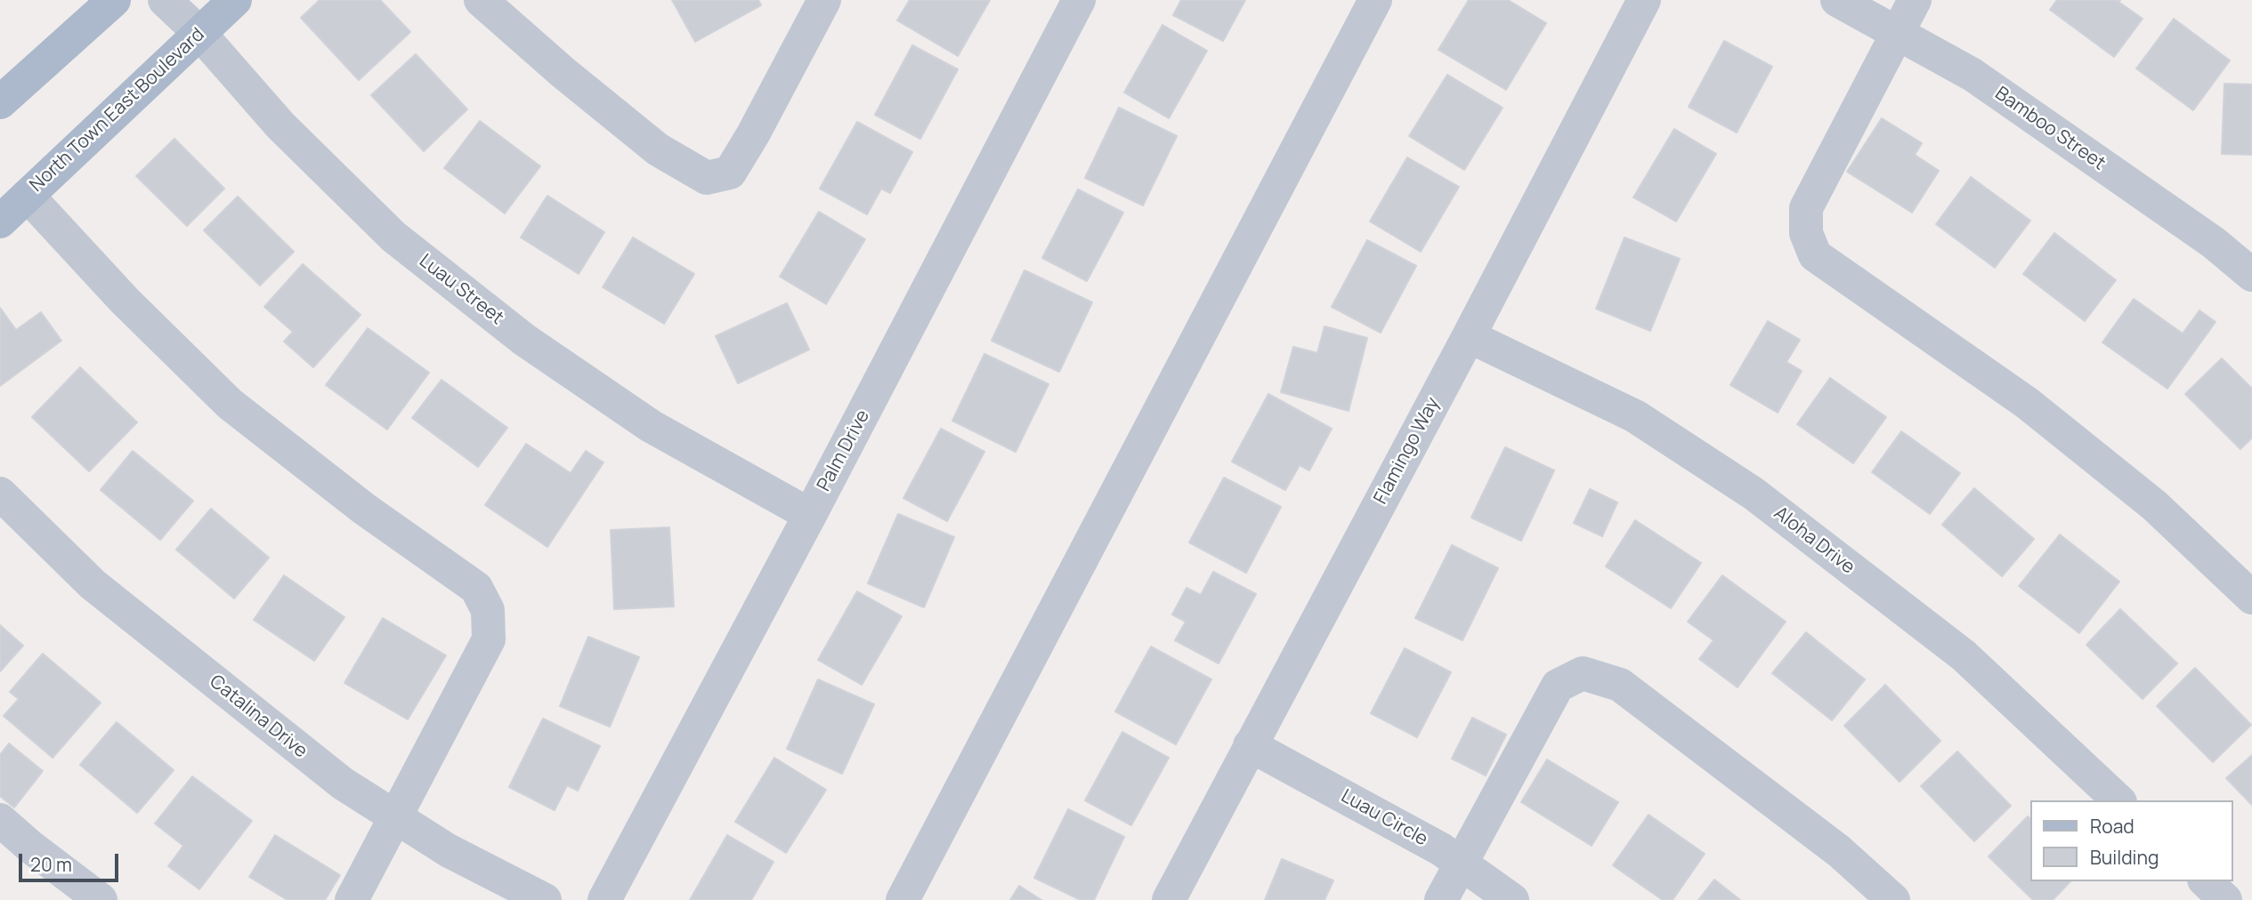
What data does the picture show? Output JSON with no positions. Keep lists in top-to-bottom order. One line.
{"streets":{"main road":["North Town East Boulevard"],"street":["Bamboo Street","Luau Street","Palm Drive","Flamingo Way","Aloha Drive","Catalina Drive","Luau Circle"]},"crossings":[["North Town East Boulevard","Luau Street"],["Luau Street","Palm Drive"],["Flamingo Way","Aloha Drive"],["Flamingo Way","Luau Circle"]],"legend":["Road","Building"],"scale_bar":"20 m"}
